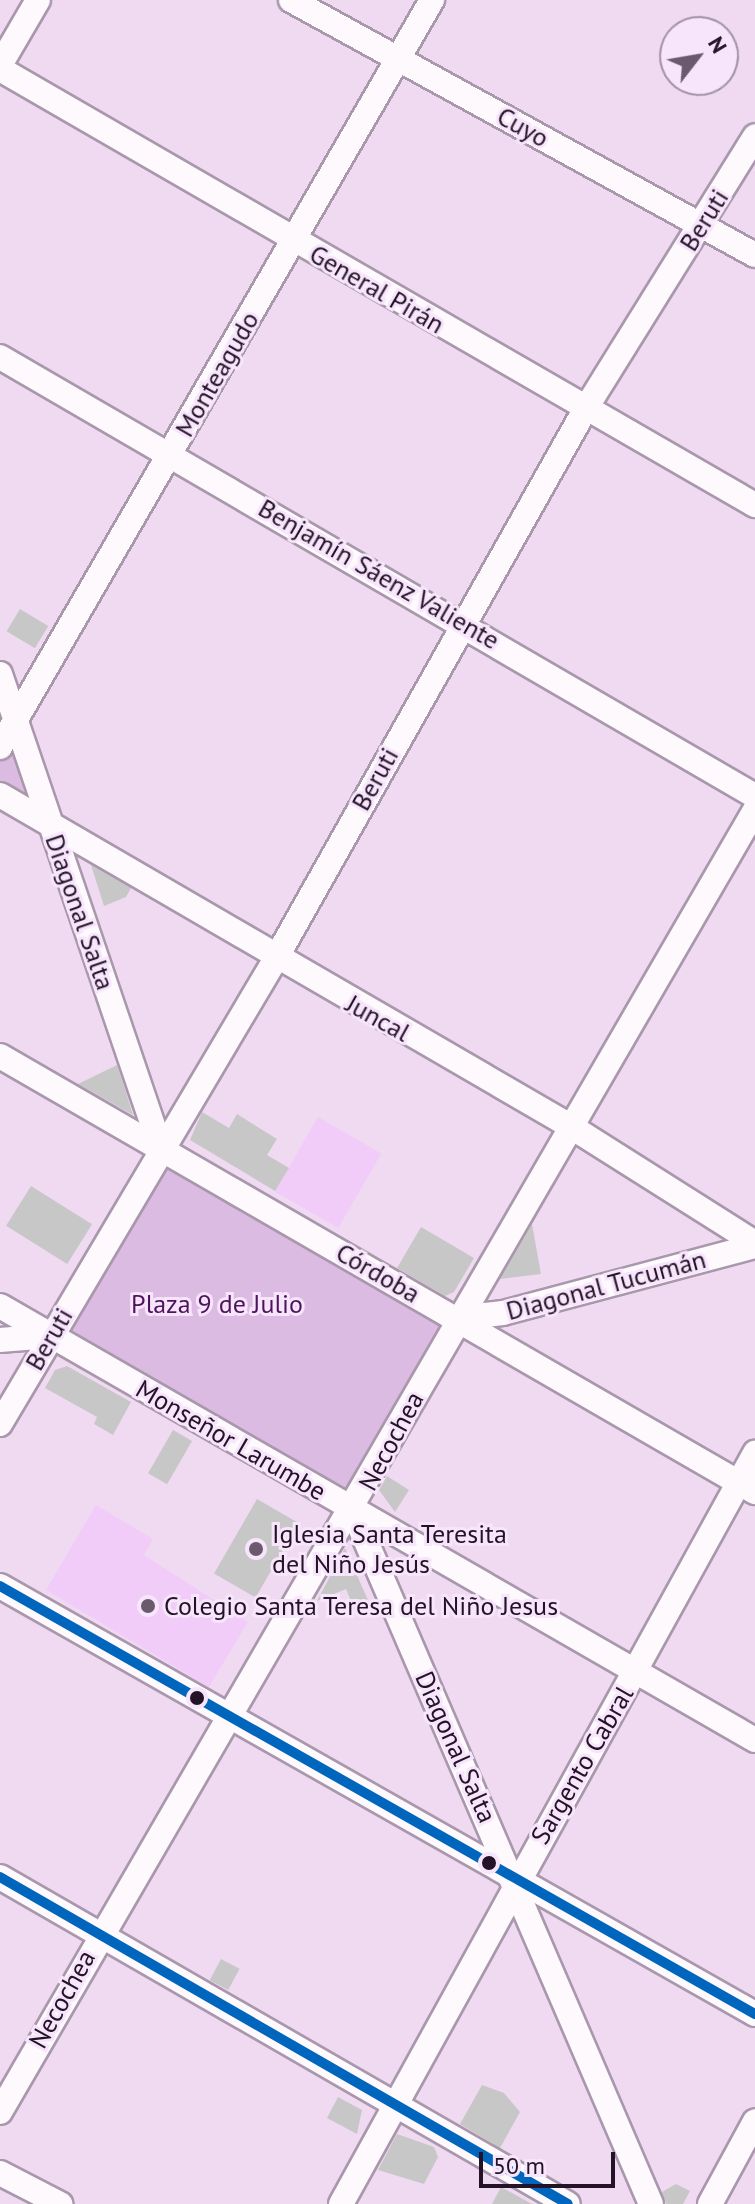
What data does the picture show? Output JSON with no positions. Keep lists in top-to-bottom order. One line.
{"streets":{"street":["Cuyo","Beruti","General Pirán","Monteagudo","Benjamín Sáenz Valiente","Diagonal Salta","Juncal","Córdoba","Diagonal Tucumán","Monseñor Larumbe","Necochea","Sargento Cabral"]},"crossings":[["Cuyo","Beruti"],["Cuyo","Monteagudo"],["Beruti","General Pirán"],["Beruti","Benjamín Sáenz Valiente"],["Beruti","Diagonal Salta"],["Beruti","Juncal"],["Beruti","Córdoba"],["Beruti","Monseñor Larumbe"],["General Pirán","Monteagudo"],["Monteagudo","Benjamín Sáenz Valiente"],["Monteagudo","Diagonal Salta"],["Diagonal Salta","Juncal"],["Diagonal Salta","Córdoba"],["Diagonal Salta","Monseñor Larumbe"],["Diagonal Salta","Necochea"],["Diagonal Salta","Sargento Cabral"],["Juncal","Diagonal Tucumán"],["Juncal","Necochea"],["Córdoba","Diagonal Tucumán"],["Córdoba","Necochea"],["Córdoba","Sargento Cabral"],["Diagonal Tucumán","Necochea"],["Monseñor Larumbe","Necochea"],["Monseñor Larumbe","Sargento Cabral"]],"parks":["Plaza 9 de Julio"],"places":["Iglesia Santa Teresita del Niño Jesús","Colegio Santa Teresa del Niño Jesus"],"scale_bar":"50 m","north":"top right"}
